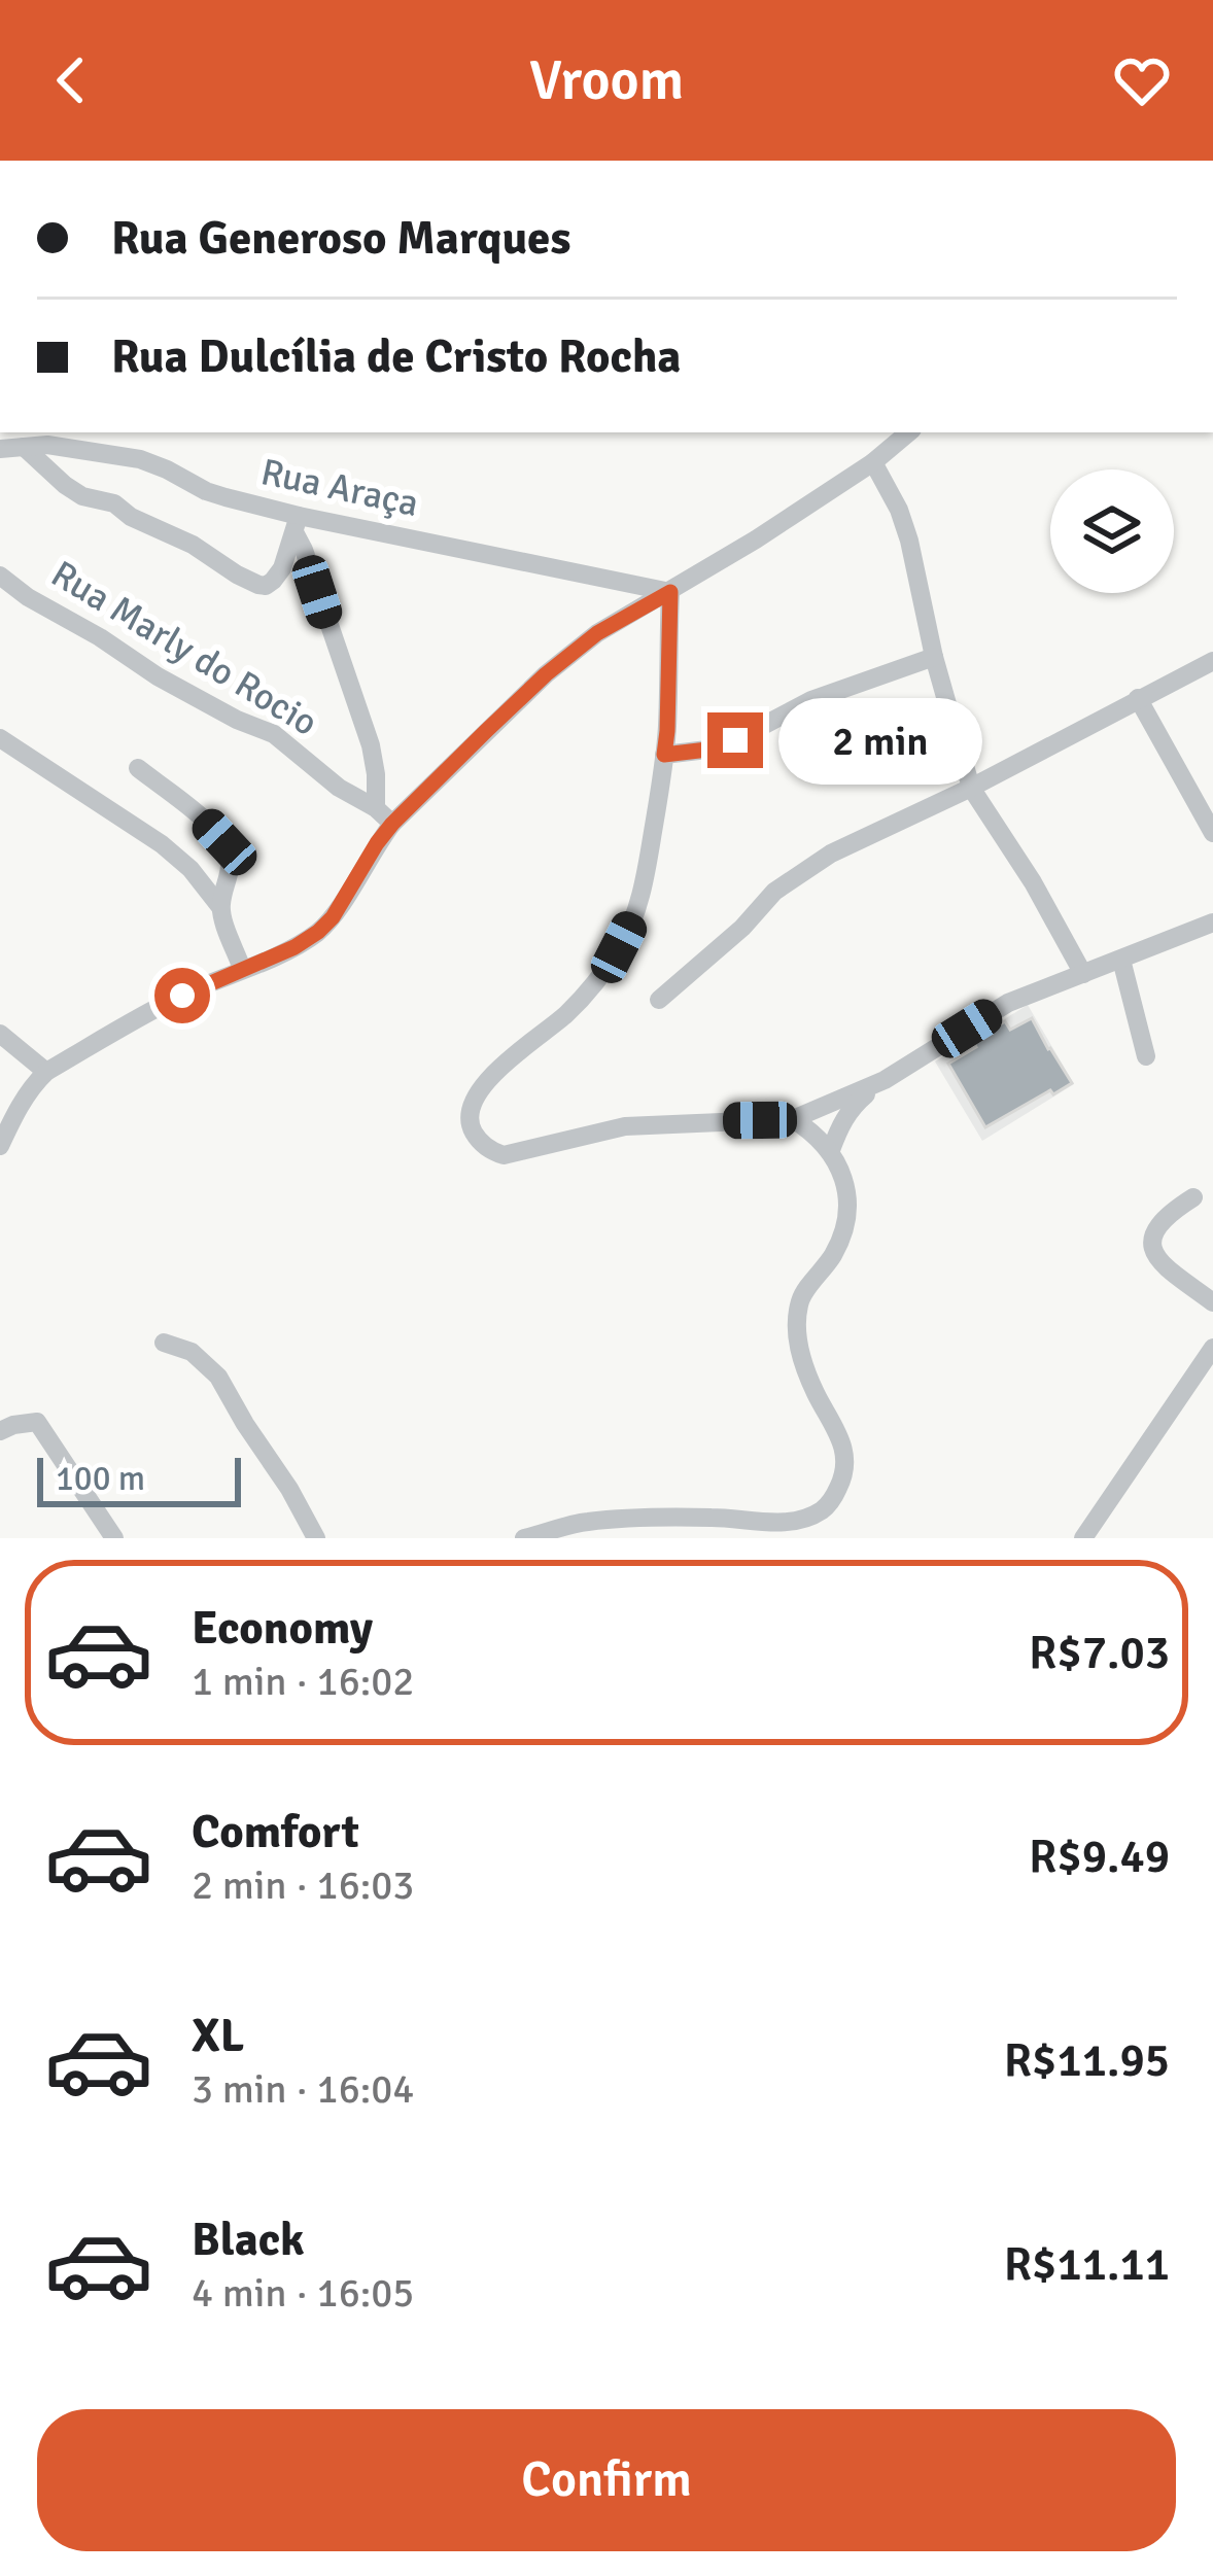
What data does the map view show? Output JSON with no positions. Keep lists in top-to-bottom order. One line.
{"streets":{"street":["Rua Araça","Rua Marly do Rocio"]},"scale_bar":"100 m","page":{"header":"Vroom","banner":["Rua Generoso Marques","Rua Dulcília de Cristo Rocha"],"bubble":"2 min","scale":"100 m","list":[{"name":"Economy","note":"1 min · 16:02","value":"R$7.03"},{"name":"Comfort","note":"2 min · 16:03","value":"R$9.49"},{"name":"XL","note":"3 min · 16:04","value":"R$11.95"},{"name":"Black","note":"4 min · 16:05","value":"R$11.11"}],"buttons":"Confirm"}}
